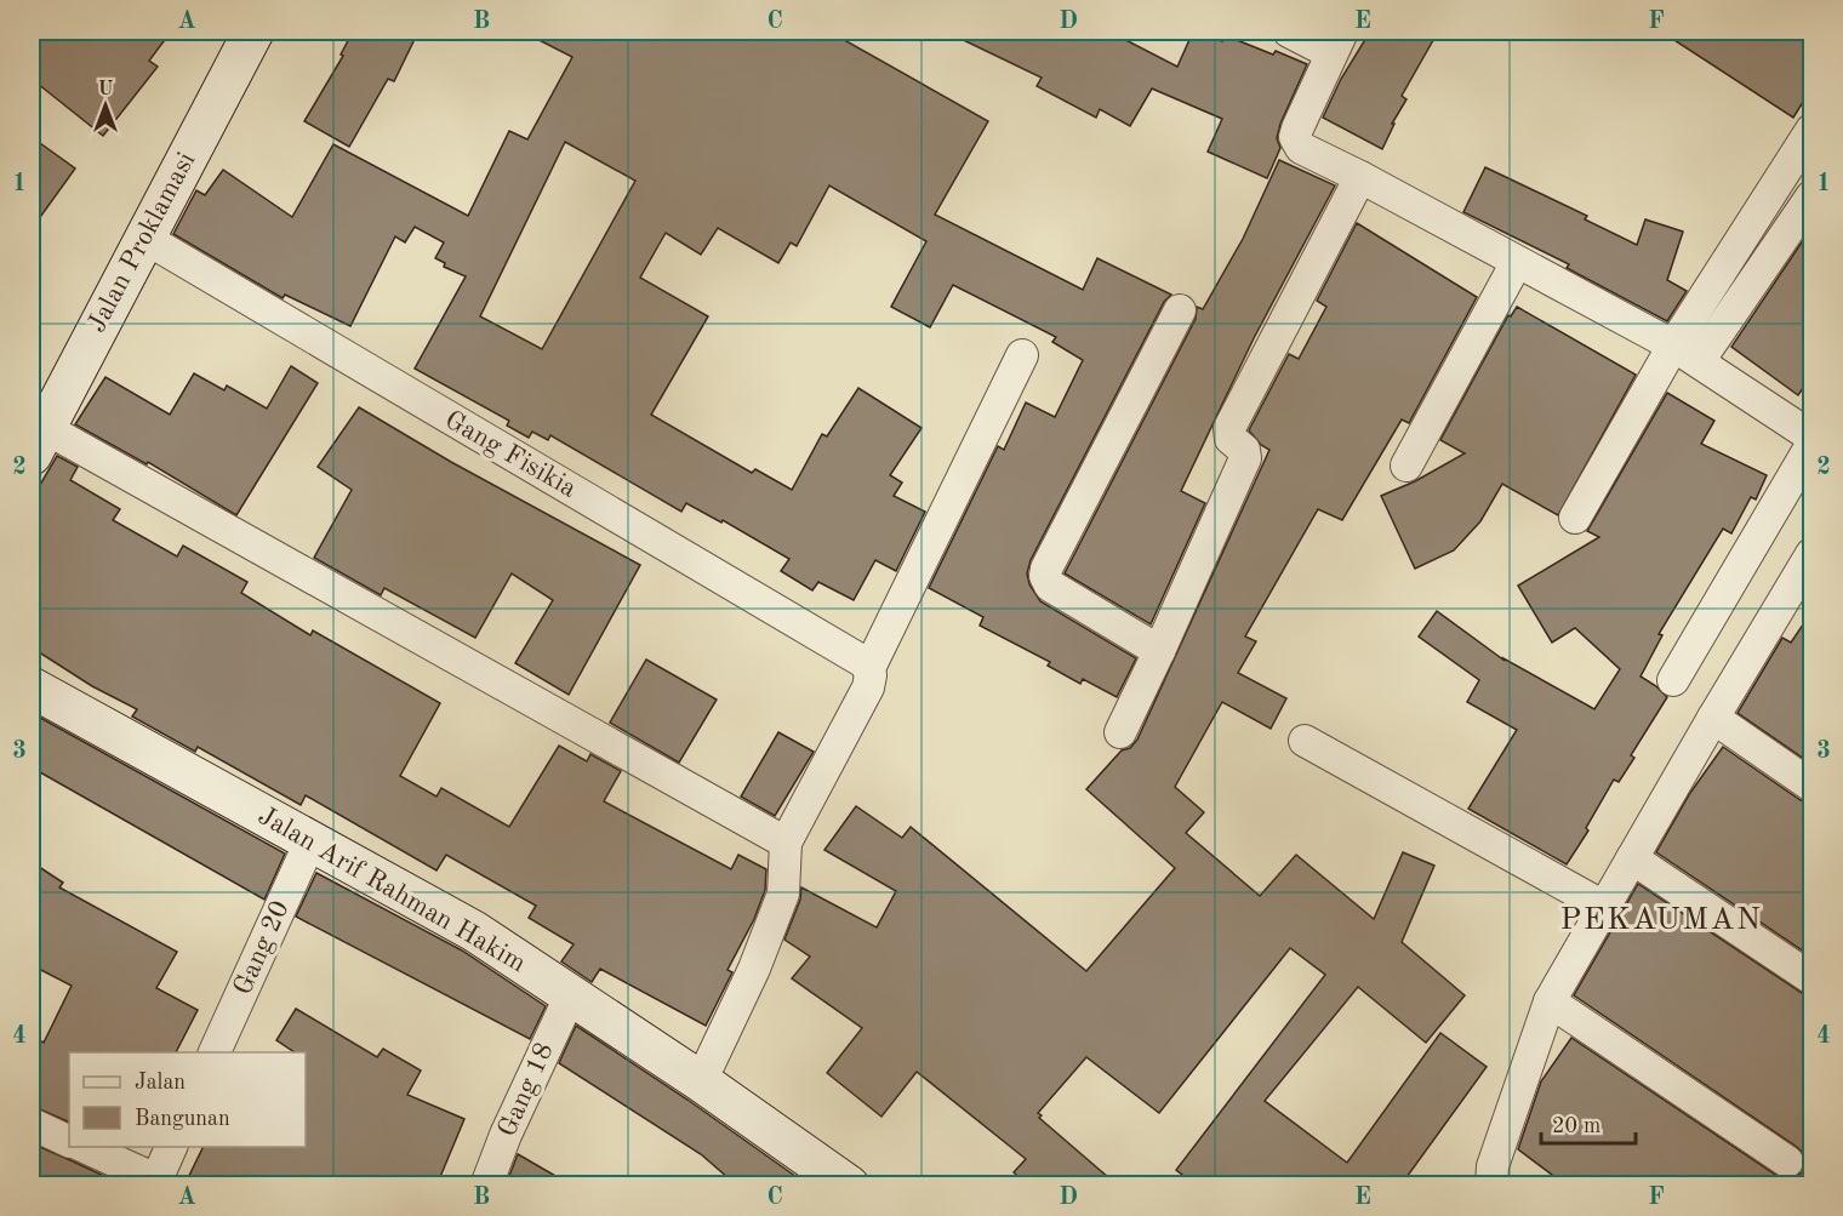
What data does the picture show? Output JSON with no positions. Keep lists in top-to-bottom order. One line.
{"streets":{"main road":["Jalan Proklamasi","Jalan Arif Rahman Hakim"],"street":["Gang Fisikia","Gang 20","Gang 18"]},"crossings":[["Jalan Proklamasi","Gang Fisikia"],["Jalan Arif Rahman Hakim","Gang 20"],["Jalan Arif Rahman Hakim","Gang 18"]],"districts":["PEKAUMAN"],"legend":["Jalan","Bangunan"],"scale_bar":"20 m","north":"top","grid":{"columns":["A","B","C","D","E","F"],"rows":["1","2","3","4"]}}
